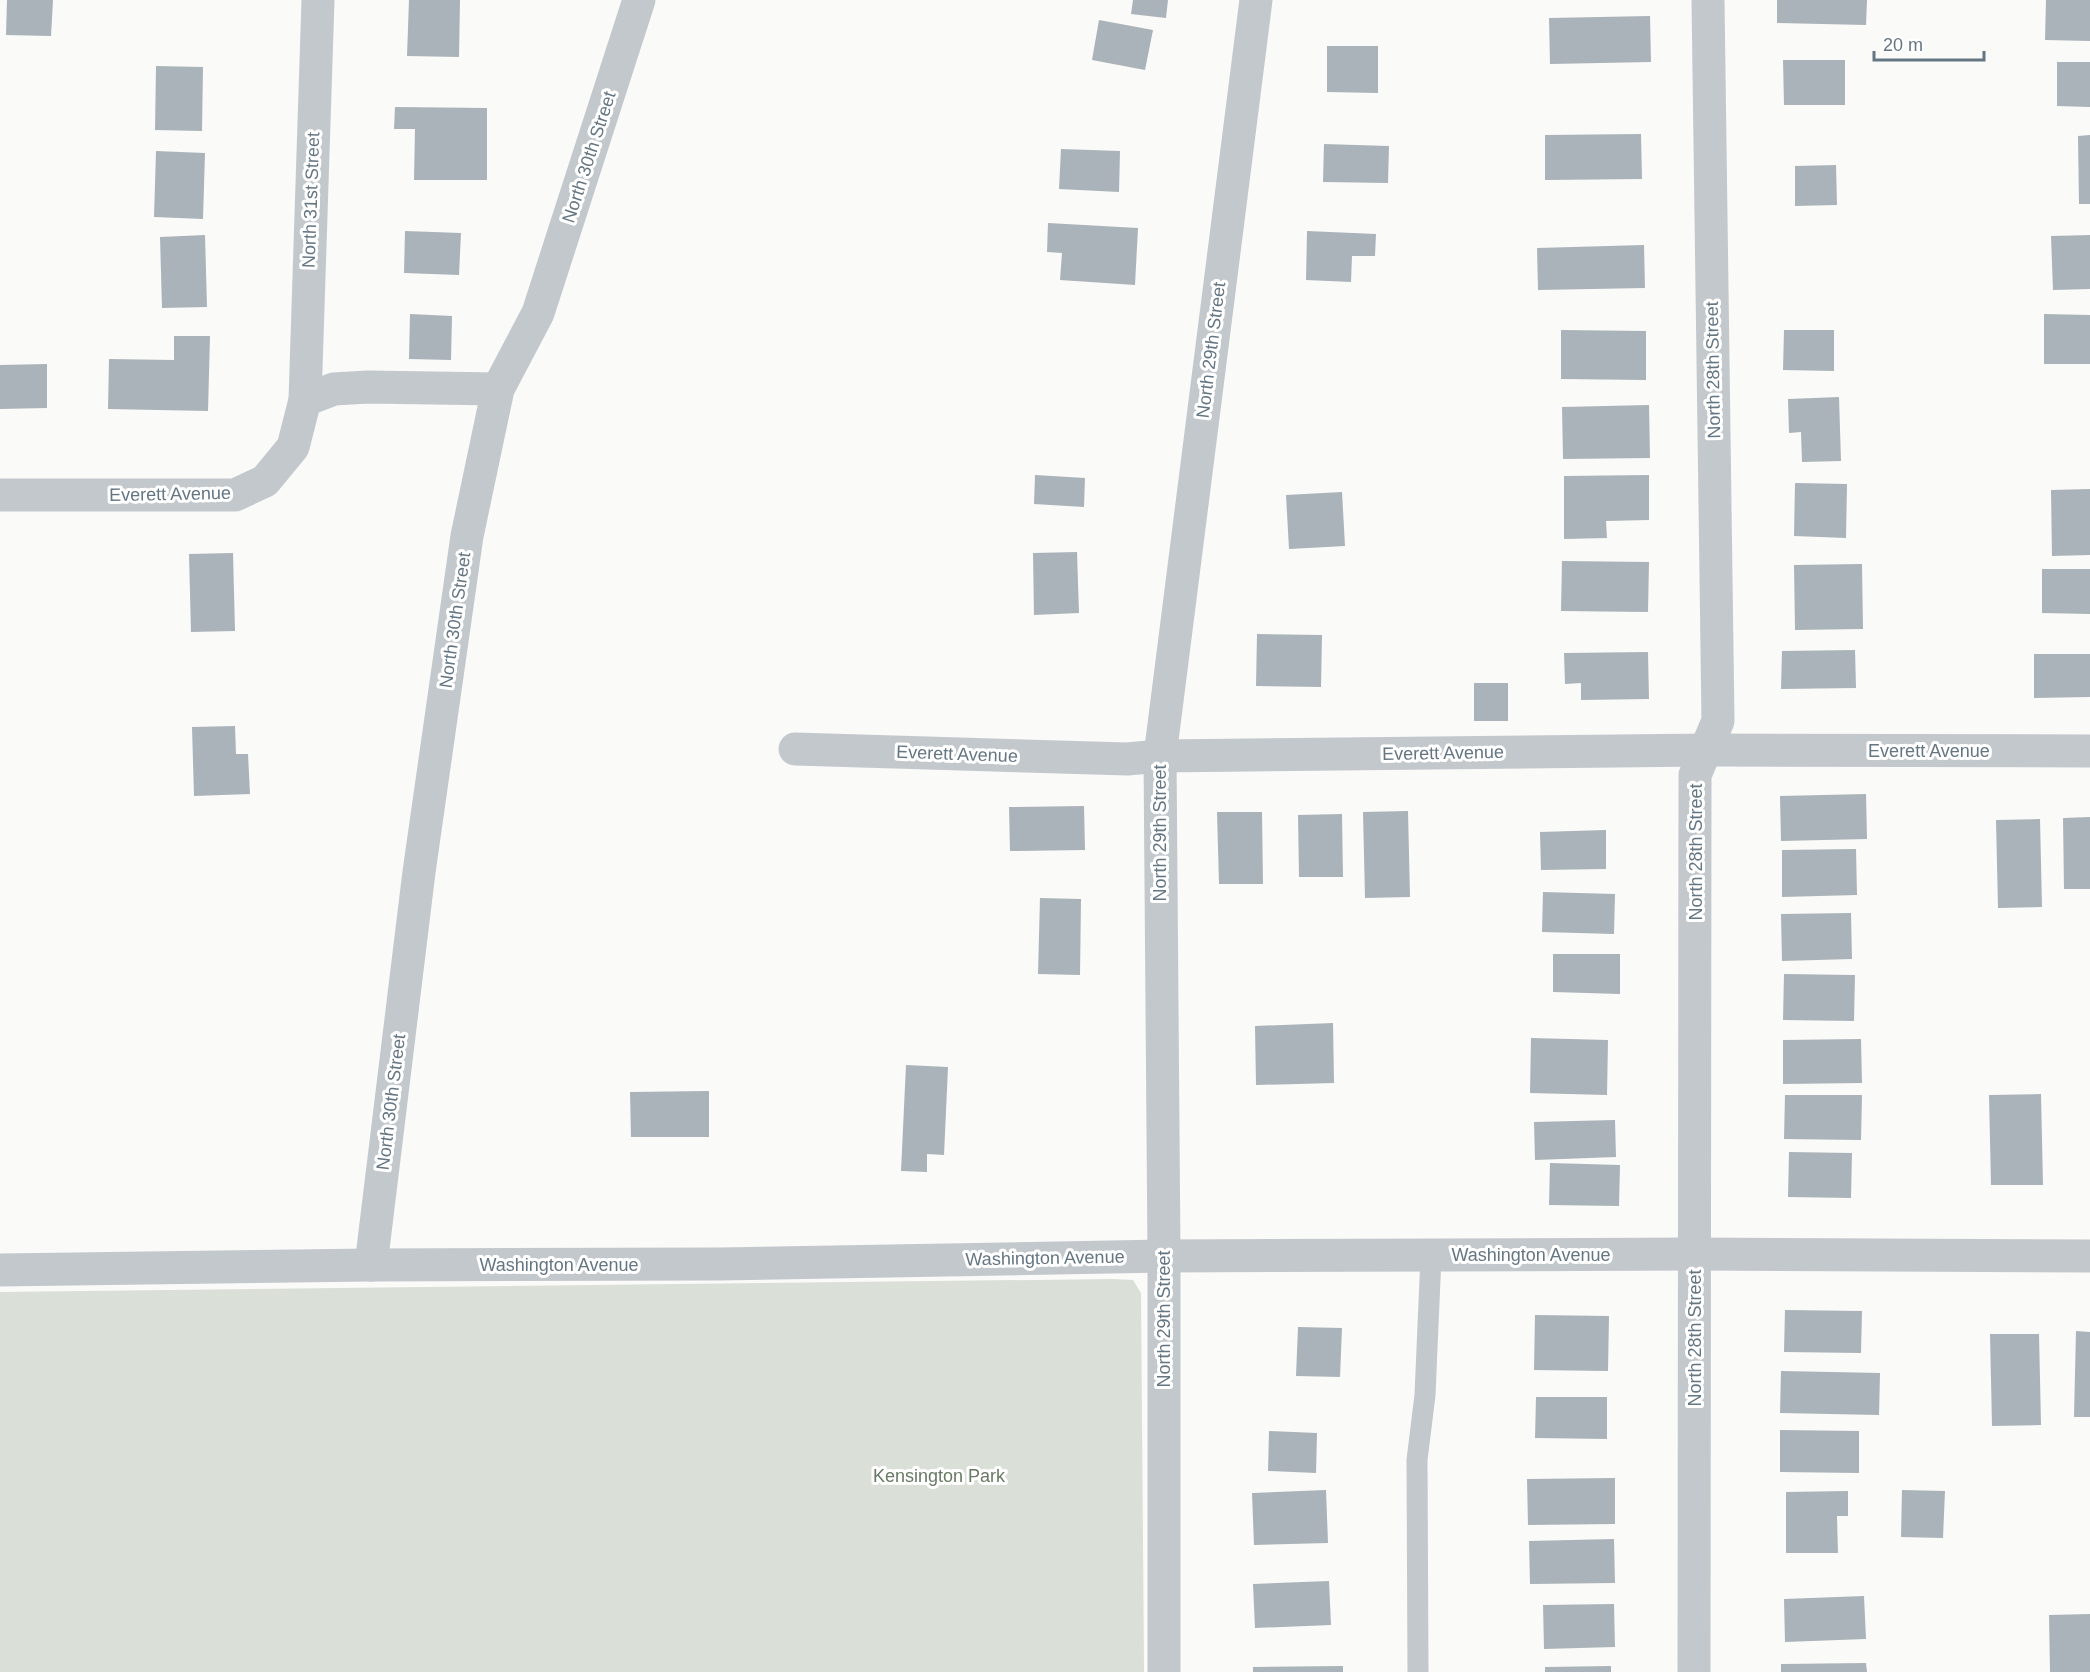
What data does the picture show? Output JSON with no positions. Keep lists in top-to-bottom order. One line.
{"streets":{"street":["North 30th Street","North 31st Street","North 29th Street","North 28th Street","Everett Avenue","Washington Avenue"]},"crossings":[["North 30th Street","Washington Avenue"],["North 31st Street","Everett Avenue"],["North 29th Street","Everett Avenue"],["North 29th Street","Washington Avenue"],["North 28th Street","Everett Avenue"],["North 28th Street","Washington Avenue"]],"parks":["Kensington Park"],"scale_bar":"20 m"}
